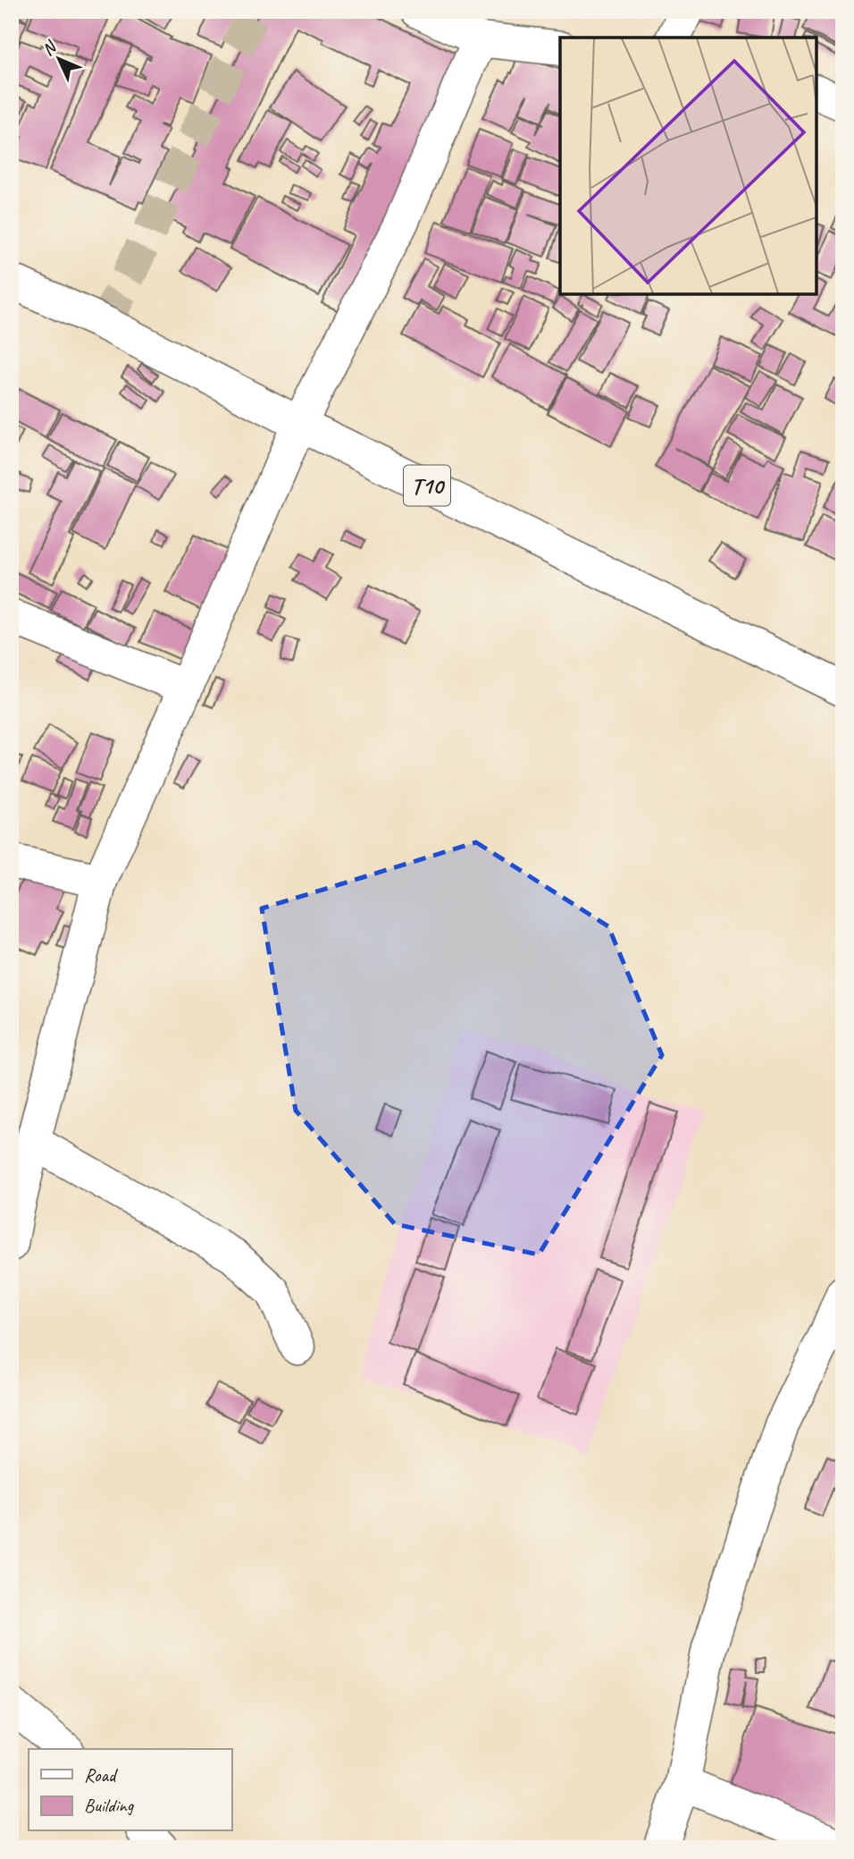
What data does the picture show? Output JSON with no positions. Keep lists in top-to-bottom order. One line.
{"streets":{"main road":["T10"]},"legend":["Road","Building"],"north":"top left"}
